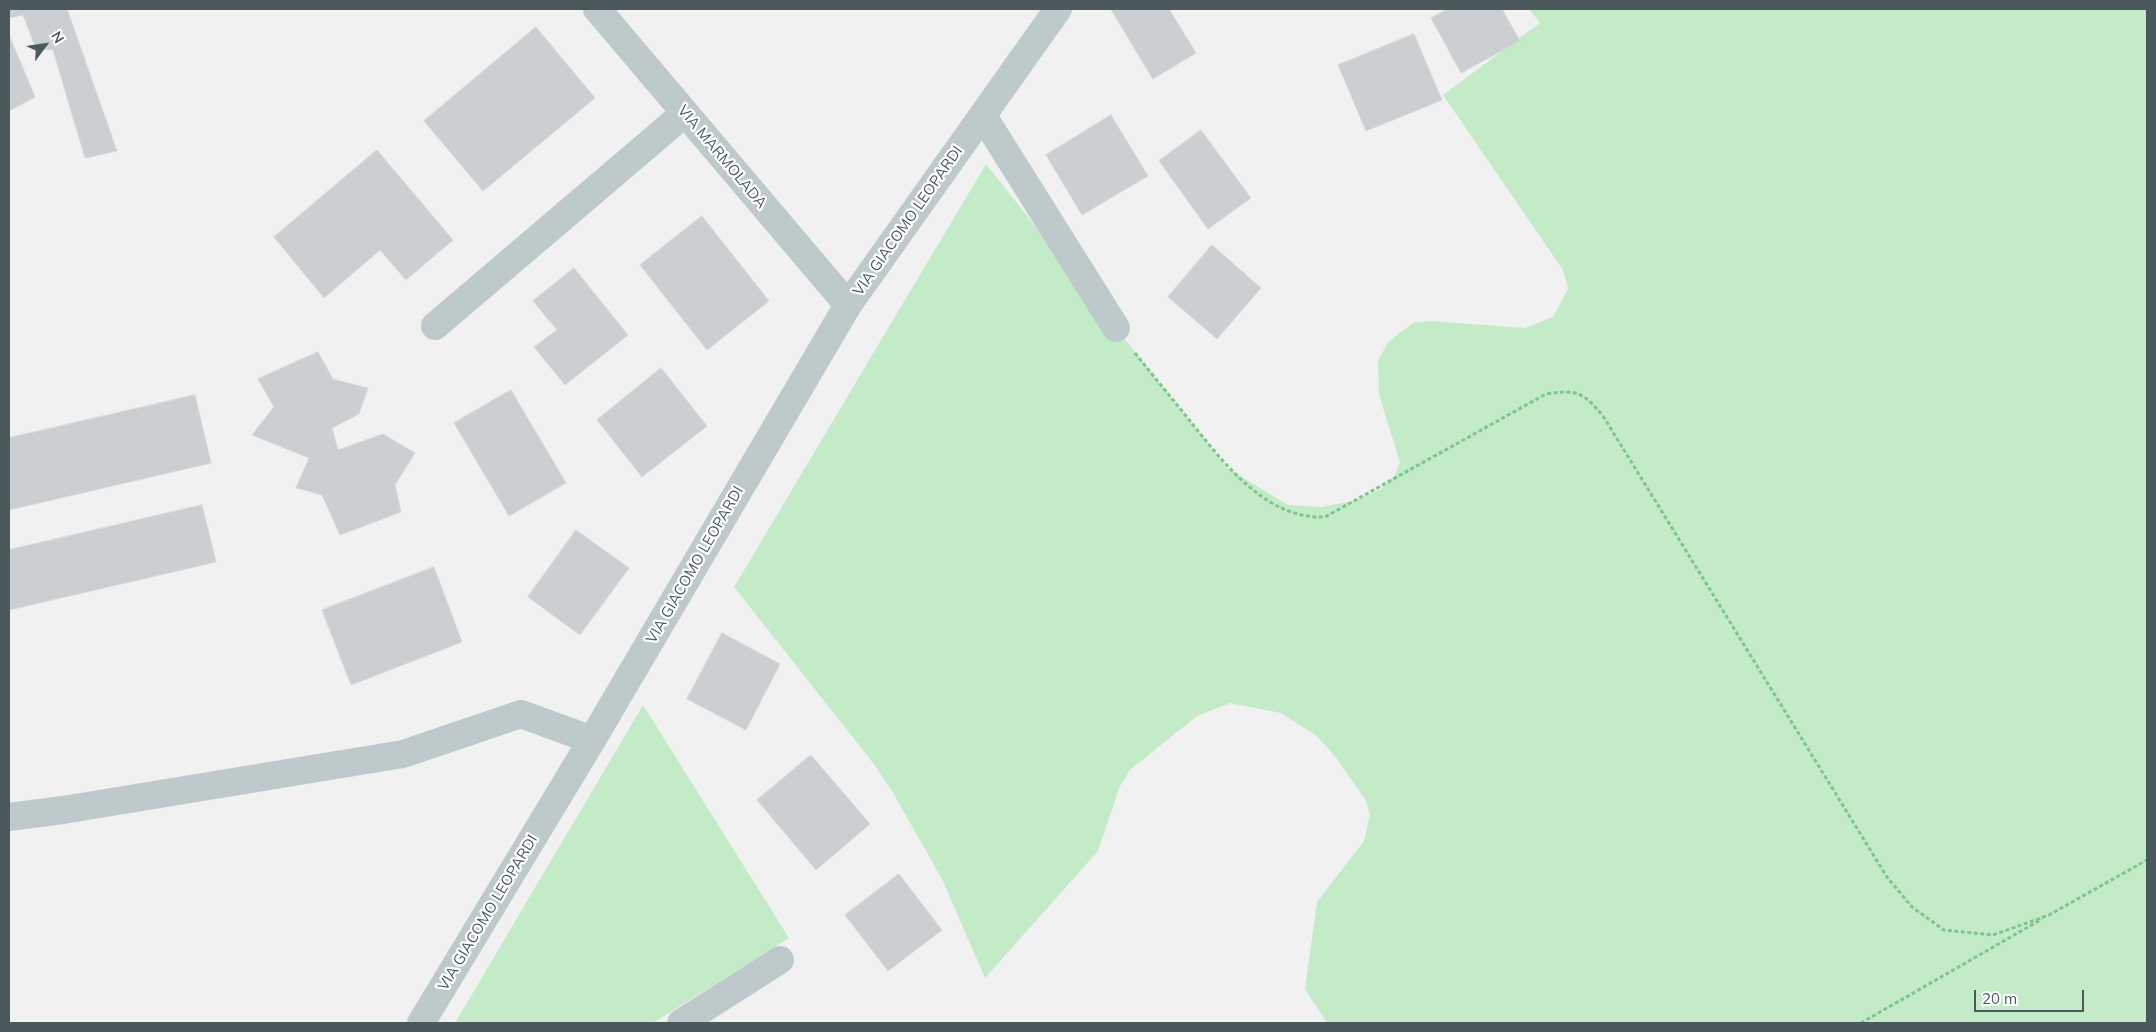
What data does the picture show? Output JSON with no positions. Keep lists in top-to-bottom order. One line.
{"streets":{"street":["VIA MARMOLADA","VIA GIACOMO LEOPARDI"]},"crossings":[["VIA MARMOLADA","VIA GIACOMO LEOPARDI"]],"scale_bar":"20 m","north":"top right"}
